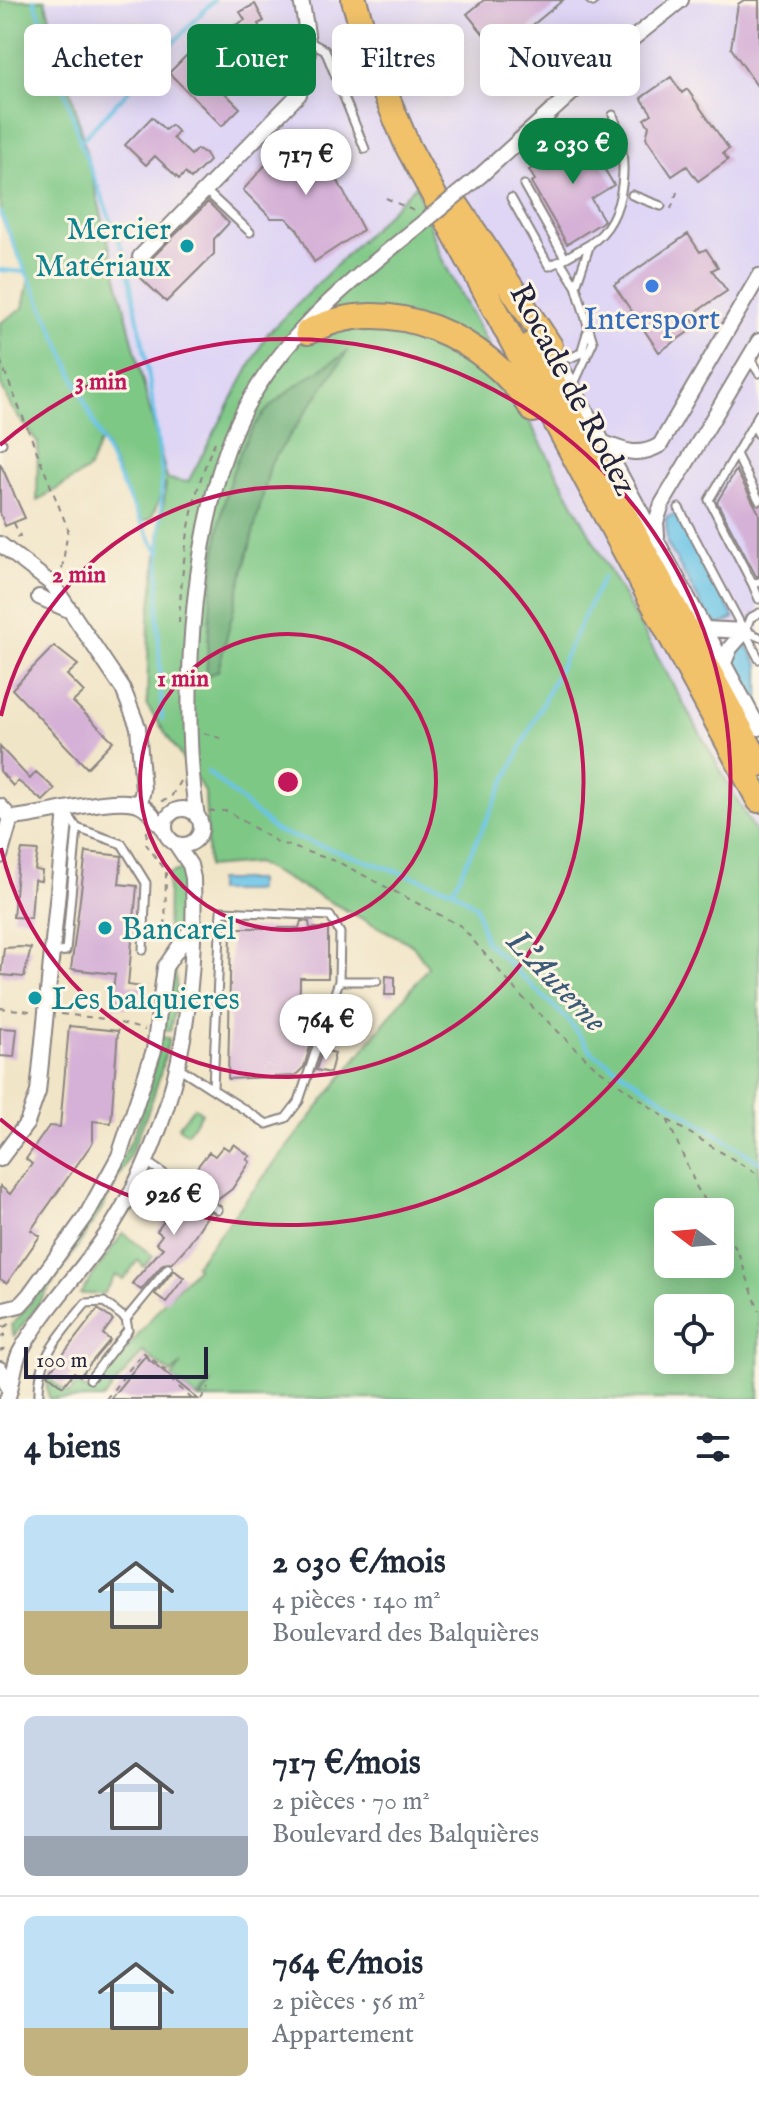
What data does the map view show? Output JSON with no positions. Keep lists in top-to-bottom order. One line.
{"streets":{"highway":["Rocade de Rodez"]},"water":["L'Auterne"],"places":["Mercier Matériaux","Intersport","Bancarel","Les balquieres"],"scale_bar":"100 m","north":"left","page":{"chip":["Acheter","Louer","Filtres","Nouveau"],"price":["2 030 €","717 €","764 €","926 €"],"scale":"100 m","heading":"4 biens","list":[{"name":"2 030 €/mois","note":"4 pièces · 140 m² · Boulevard des Balquières"},{"name":"717 €/mois","note":"2 pièces · 70 m² · Boulevard des Balquières"},{"name":"764 €/mois","note":"2 pièces · 56 m² · Appartement"}]},"rings":["3 min","2 min","1 min"]}
